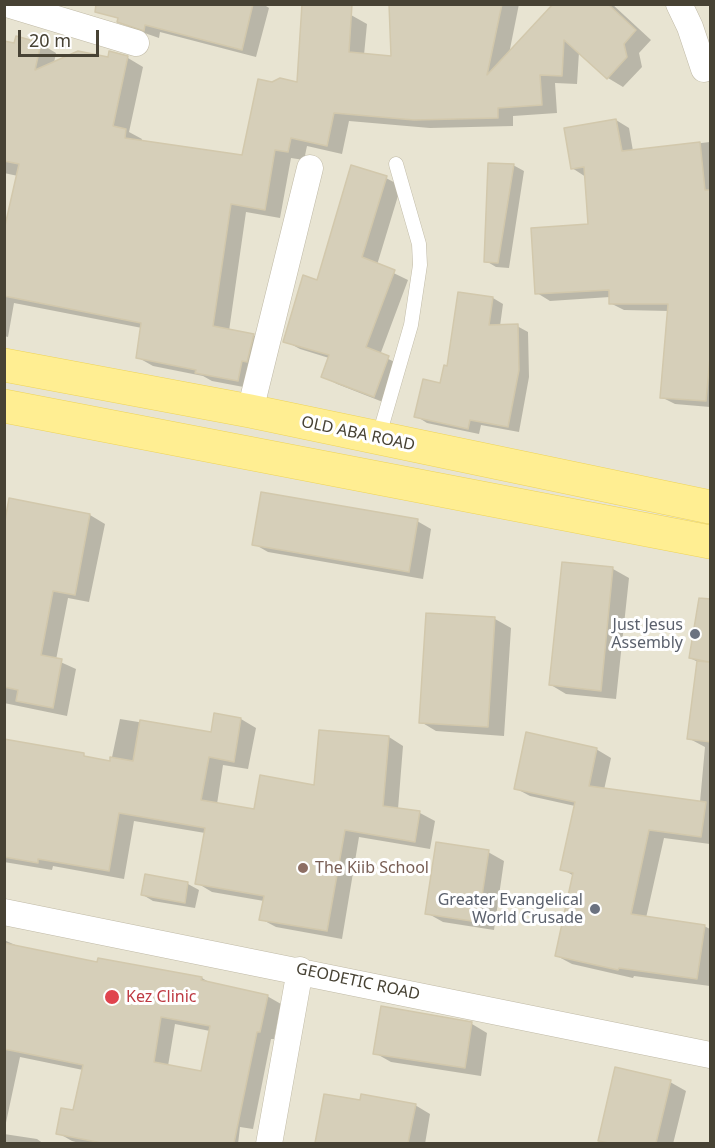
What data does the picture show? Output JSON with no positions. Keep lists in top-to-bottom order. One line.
{"streets":{"main road":["OLD ABA ROAD"],"street":["GEODETIC ROAD"]},"places":["Just Jesus Assembly","The Kiib School","Greater Evangelical World Crusade","Kez Clinic"],"scale_bar":"20 m"}
